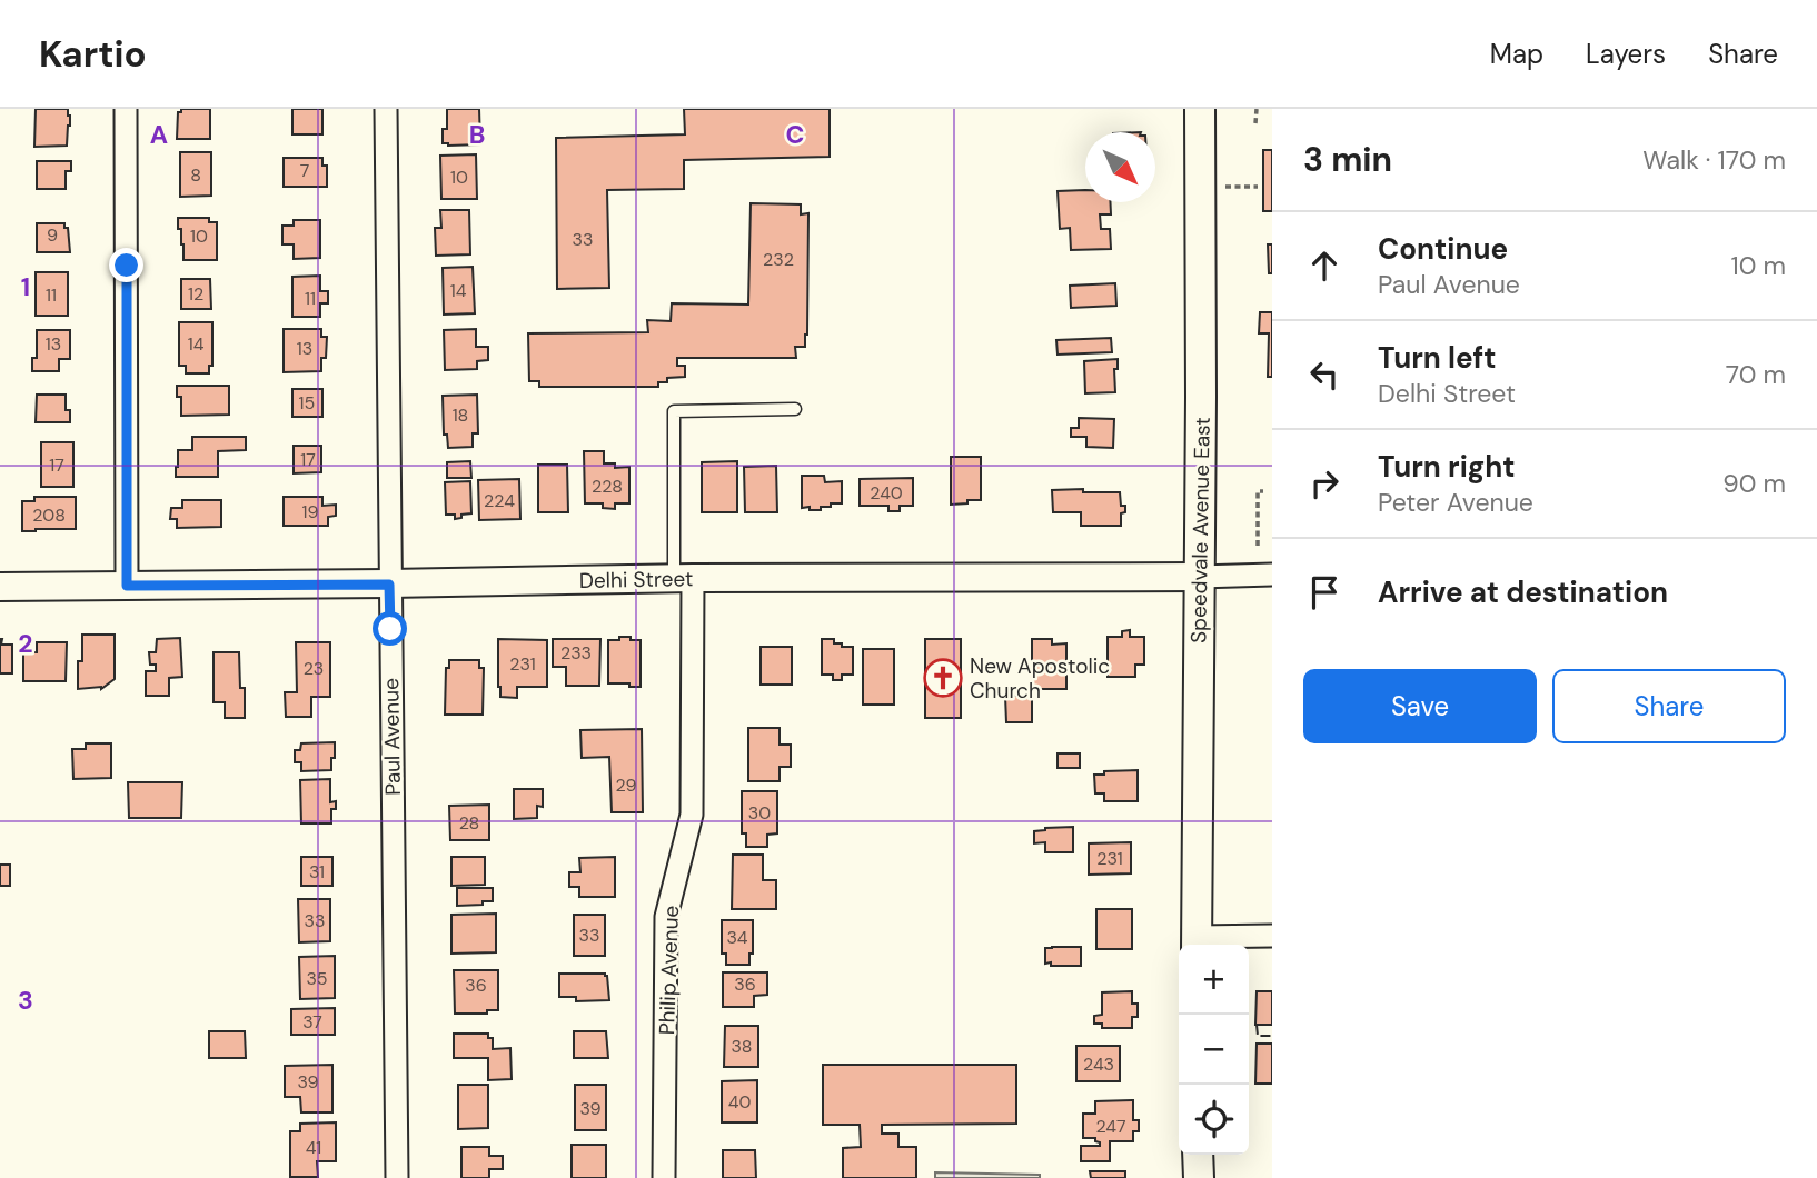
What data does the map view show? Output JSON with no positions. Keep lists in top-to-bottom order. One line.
{"streets":{"main road":["Speedvale Avenue East"],"street":["Delhi Street","Paul Avenue","Philip Avenue"]},"crossings":[["Speedvale Avenue East","Delhi Street"],["Delhi Street","Paul Avenue"],["Delhi Street","Philip Avenue"]],"places":{"church":["New Apostolic Church"]},"house_numbers":["7","8","10","9","10","33","232","14","12","11","11","13","14","13","15","18","17","17","228","240","224","19","208","233","231","23","29","30","28","231","31","33","33","34","35","36","36","37","38","243","39","40","39","247","41"],"north":"bottom right","page":{"header":"Kartio","nav":["Map","Layers","Share"],"heading":["3 min","Walk · 170 m"],"list":[["Continue","Paul Avenue","10 m"],["Turn left","Delhi Street","70 m"],["Turn right","Peter Avenue","90 m"],"Arrive at destination"],"buttons":["Save","Share"],"map_buttons":["+","−"]},"grid":{"columns":["A","B","C"],"rows":["1","2","3"]}}
